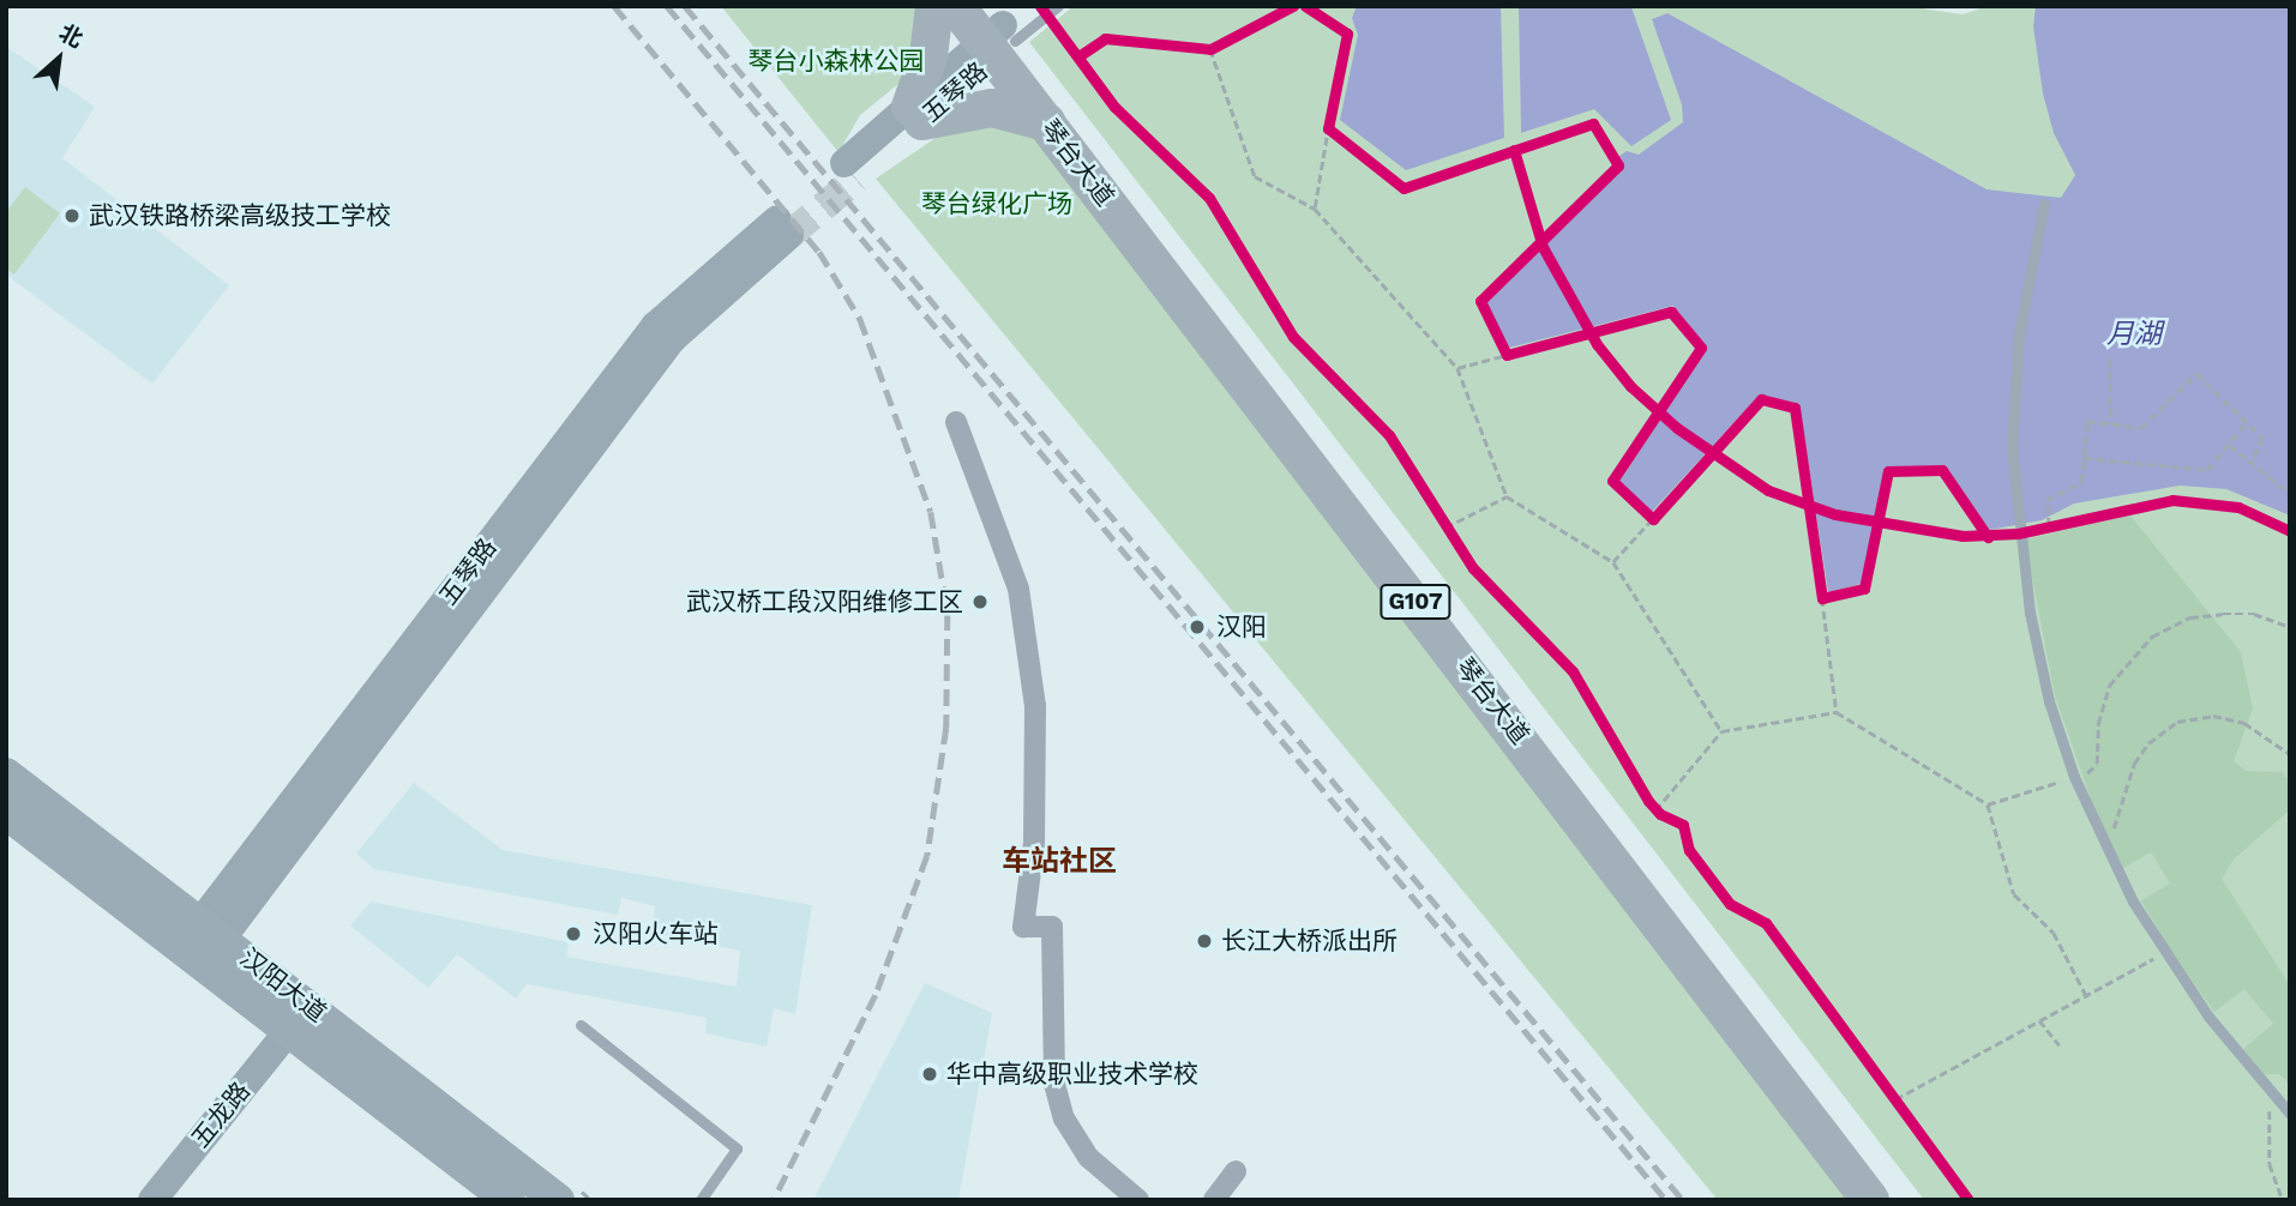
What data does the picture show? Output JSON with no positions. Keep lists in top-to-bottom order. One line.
{"streets":{"highway":["琴台大道","G107"],"main road":["五琴路","汉阳大道","五龙路"]},"crossings":[["五琴路","琴台大道"],["五琴路","汉阳大道"],["汉阳大道","五龙路"]],"districts":["车站社区"],"water":["月湖"],"parks":["琴台小森林公园","琴台绿化广场"],"places":["武汉铁路桥梁高级技工学校","武汉桥工段汉阳维修工区","汉阳","汉阳火车站","长江大桥派出所","华中高级职业技术学校"],"north":"top right"}
